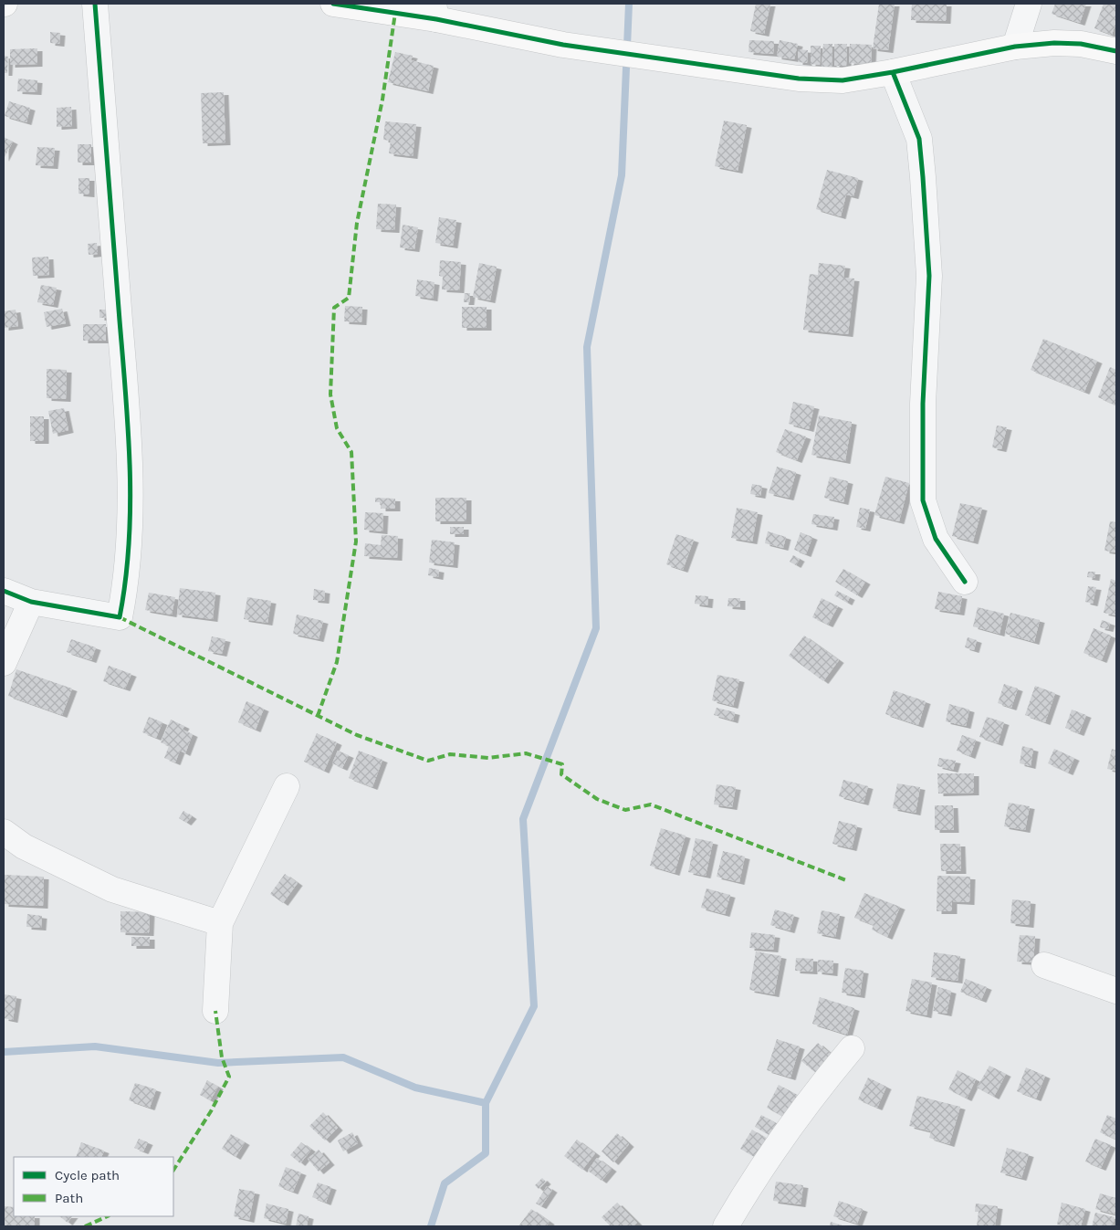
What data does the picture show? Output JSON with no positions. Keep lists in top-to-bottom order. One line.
{"legend":["Cycle path","Path"]}
